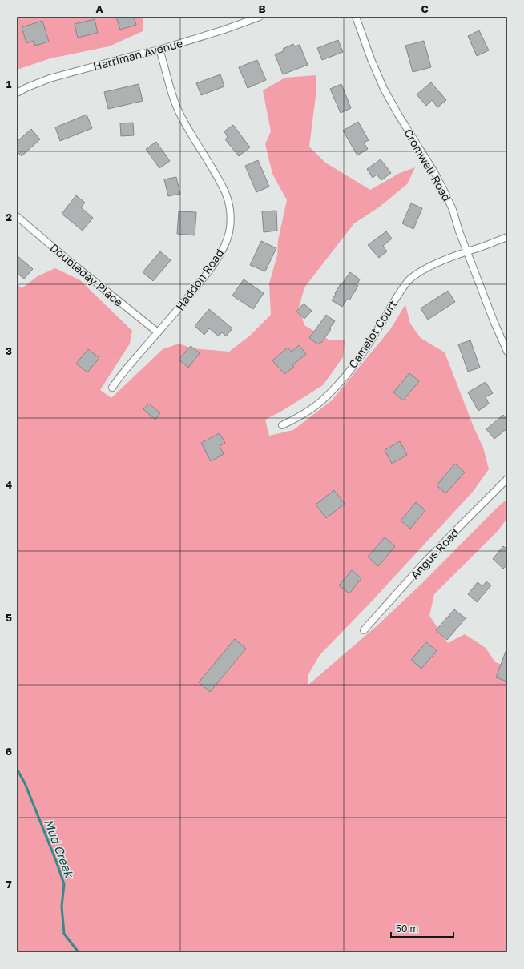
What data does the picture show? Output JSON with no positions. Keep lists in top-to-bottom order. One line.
{"streets":{"street":["Harriman Avenue","Cromwell Road","Doubleday Place","Haddon Road","Camelot Court","Angus Road"]},"crossings":[["Harriman Avenue","Haddon Road"],["Cromwell Road","Camelot Court"],["Doubleday Place","Haddon Road"]],"water":["Mud Creek"],"scale_bar":"50 m","grid":{"columns":["A","B","C"],"rows":["1","2","3","4","5","6","7"]}}
